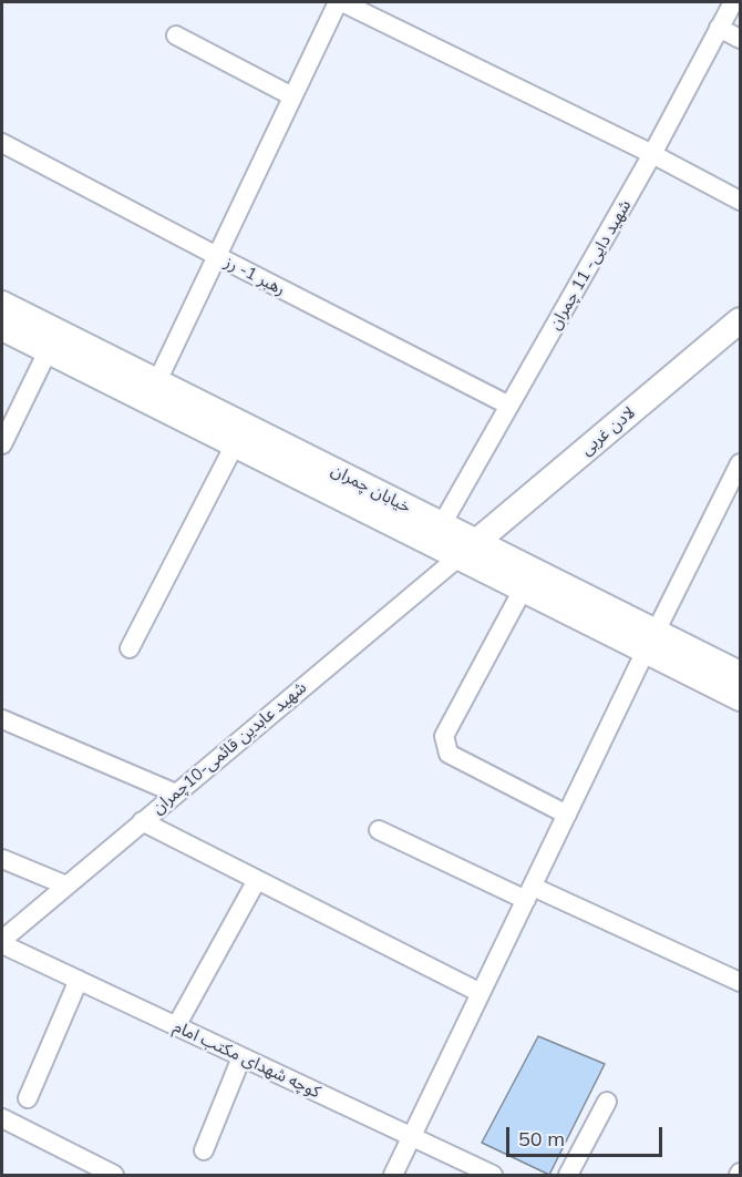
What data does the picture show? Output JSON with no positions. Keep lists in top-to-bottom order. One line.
{"streets":{"main road":["لادن غربی","خیابان چمران"],"street":["شهید دایی- 11 چمران","رهبر 1- رز","شهید عابدین قائمی-10چمران","کوچه شهدای مکتب امام"]},"crossings":[["شهید دایی- 11 چمران","رهبر 1- رز"],["شهید دایی- 11 چمران","خیابان چمران"],["لادن غربی","خیابان چمران"],["لادن غربی","شهید عابدین قائمی-10چمران"],["خیابان چمران","شهید عابدین قائمی-10چمران"],["شهید عابدین قائمی-10چمران","کوچه شهدای مکتب امام"]],"scale_bar":"50 m"}
